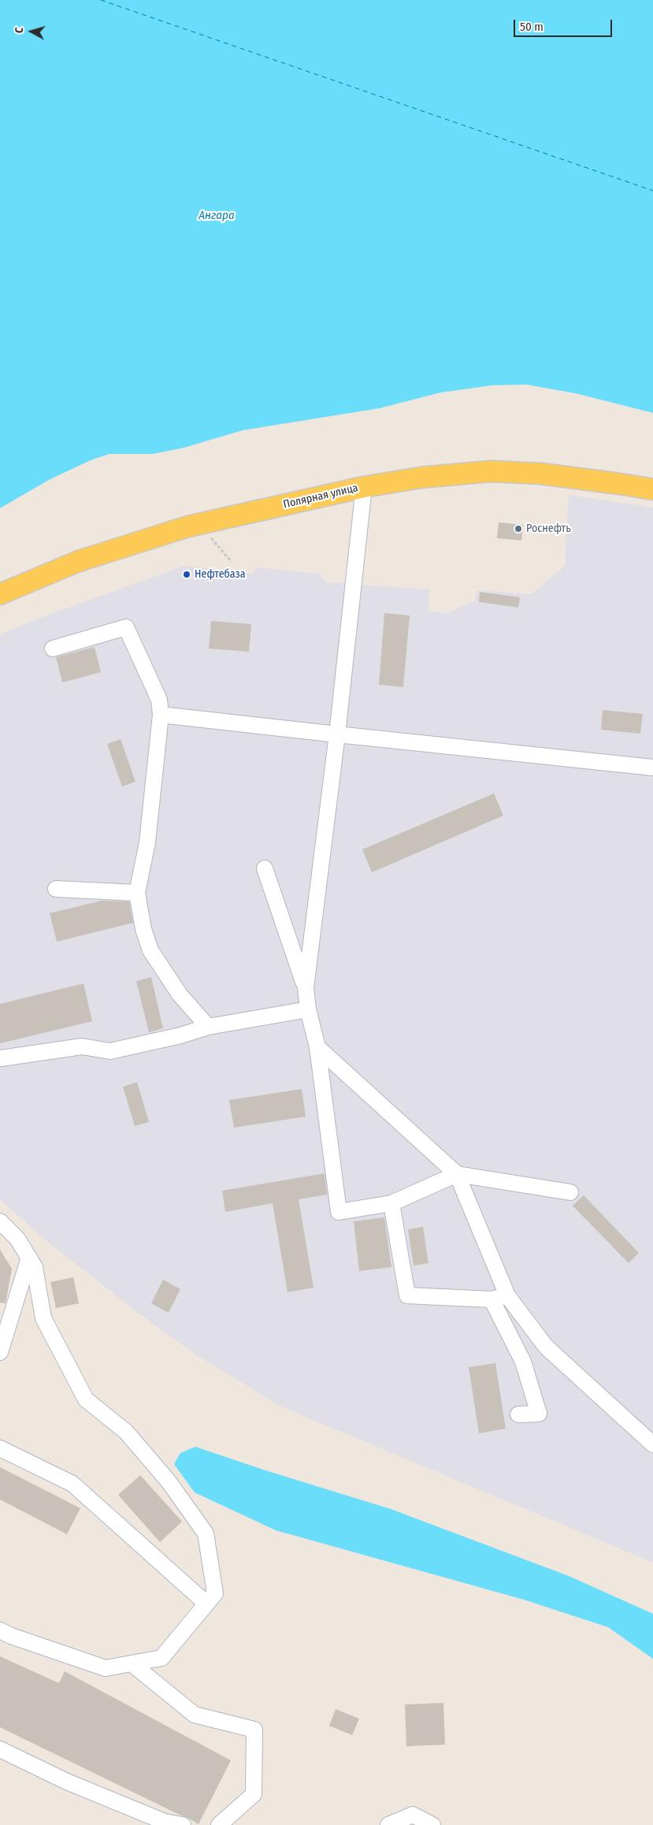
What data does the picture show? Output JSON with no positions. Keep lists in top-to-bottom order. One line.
{"streets":{"main road":["Полярная улица"]},"water":["Ангара"],"places":["Роснефть","Нефтебаза"],"scale_bar":"50 m","north":"left"}
